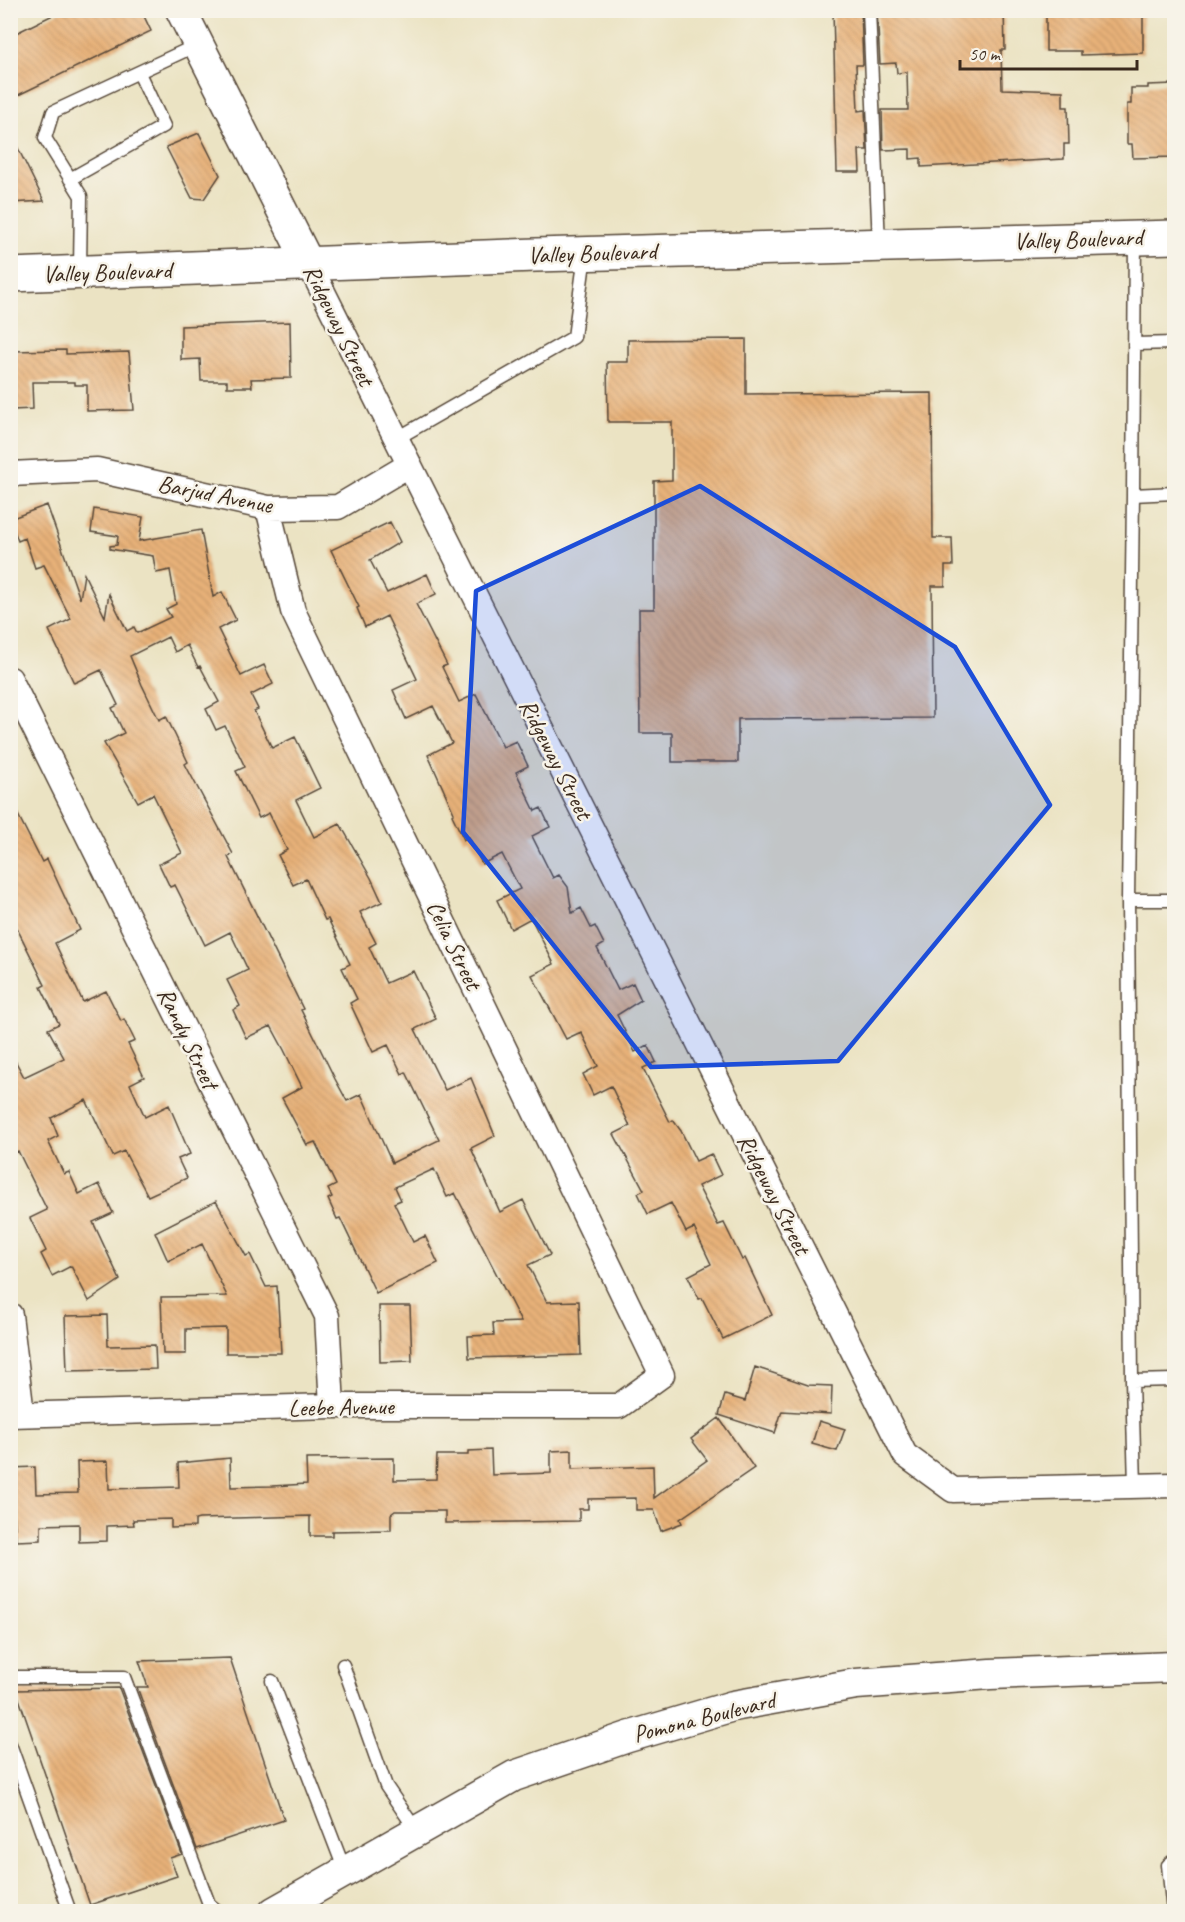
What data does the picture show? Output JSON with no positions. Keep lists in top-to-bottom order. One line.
{"streets":{"main road":["Valley Boulevard"],"street":["Ridgeway Street","Barjud Avenue","Celia Street","Randy Street","Leebe Avenue","Pomona Boulevard"]},"crossings":[["Valley Boulevard","Ridgeway Street"],["Ridgeway Street","Barjud Avenue"],["Barjud Avenue","Celia Street"],["Celia Street","Leebe Avenue"],["Randy Street","Leebe Avenue"]],"scale_bar":"50 m"}
